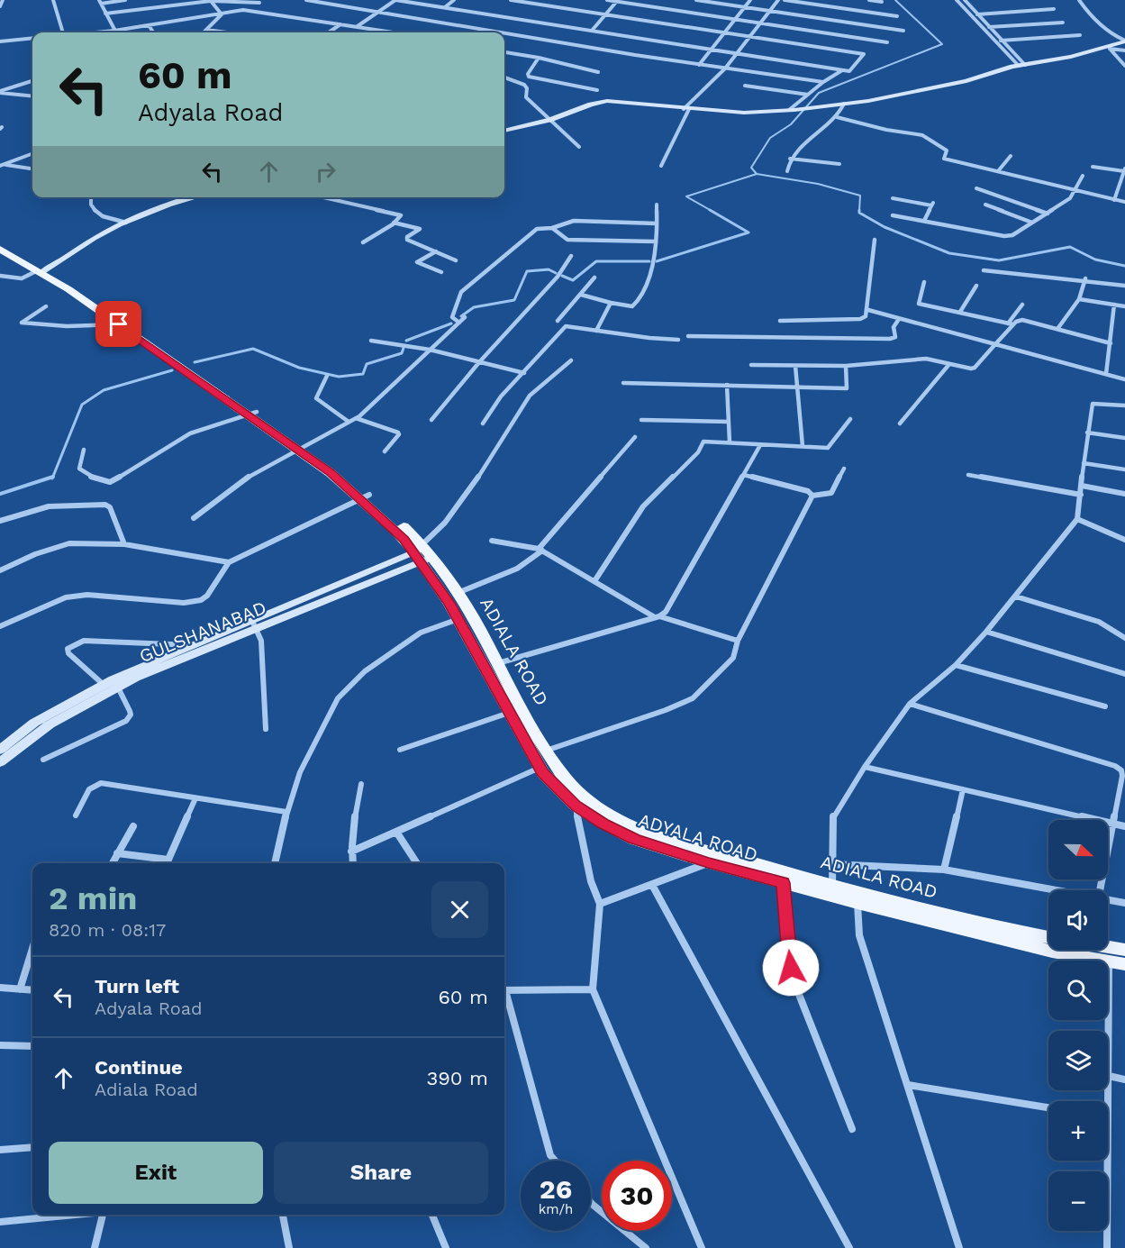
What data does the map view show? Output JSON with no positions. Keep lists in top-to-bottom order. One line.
{"streets":{"main road":["GULSHANABAD","ADIALA ROAD","ADYALA ROAD"]},"crossings":[["GULSHANABAD","ADIALA ROAD"],["GULSHANABAD","ADYALA ROAD"],["ADIALA ROAD","ADYALA ROAD"]],"north":"right","page":{"turn":["60 m","Adyala Road"],"map_buttons":["+","−"],"heading":["2 min","820 m · 08:17"],"list":[{"name":"Turn left","note":"Adyala Road","value":"60 m"},{"name":"Continue","note":"Adiala Road","value":"390 m"}],"buttons":["Exit","Share"],"speed":"26 km/h","limit":"30"}}
